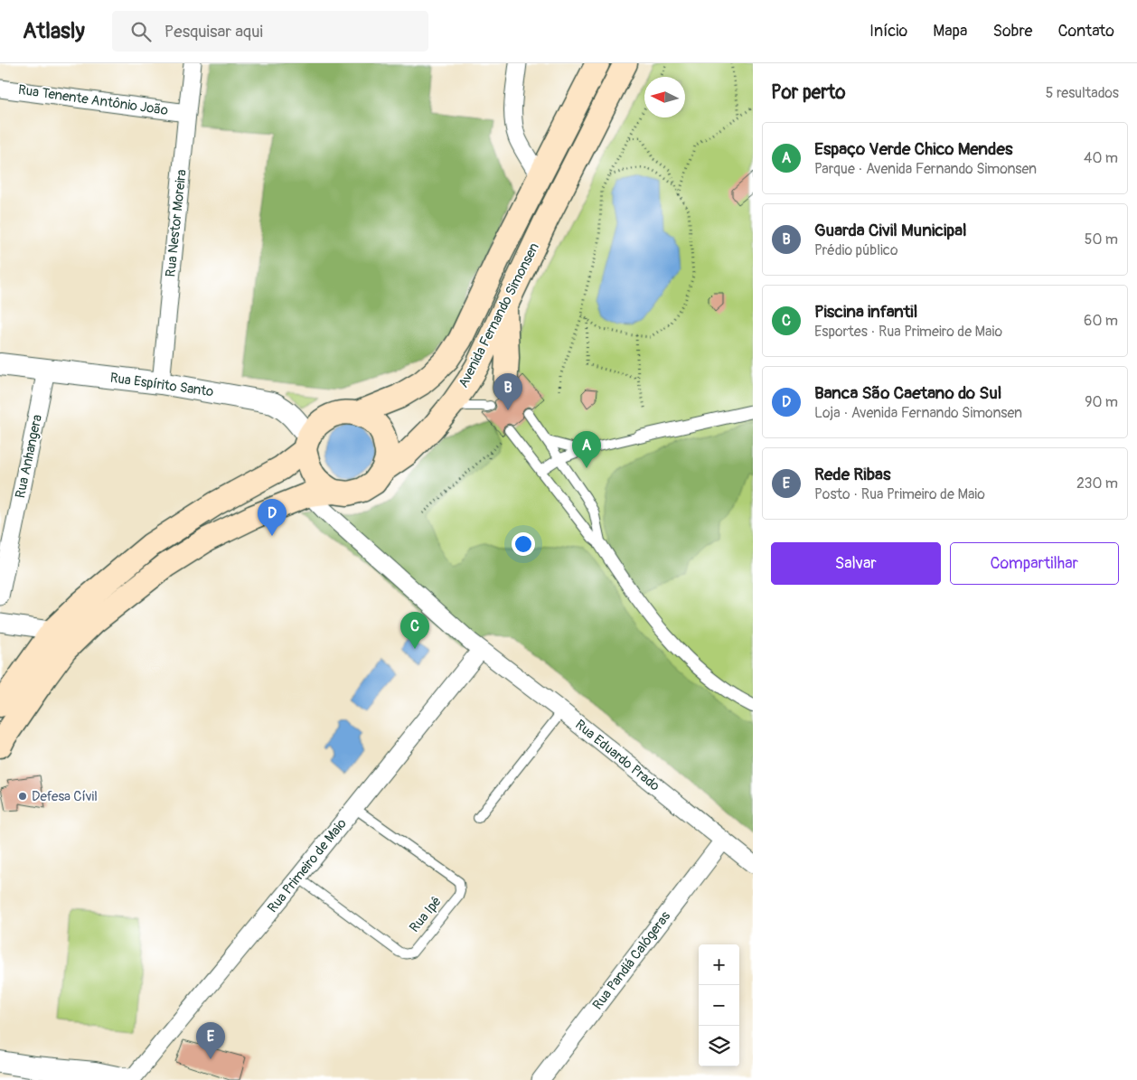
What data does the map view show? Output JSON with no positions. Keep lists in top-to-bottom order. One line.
{"streets":{"main road":["Avenida Fernando Simonsen"],"street":["Rua Tenente Antônio João","Rua Nestor Moreira","Rua Espírito Santo","Rua Anhangera","Rua Eduardo Prado","Rua Primeiro de Maio","Rua Pandiá Calógeras"],"lane":["Rua Ipê"]},"crossings":[["Rua Tenente Antônio João","Rua Nestor Moreira"],["Rua Nestor Moreira","Rua Espírito Santo"],["Avenida Fernando Simonsen","Rua Espírito Santo"],["Avenida Fernando Simonsen","Rua Eduardo Prado"],["Rua Espírito Santo","Rua Anhangera"],["Rua Eduardo Prado","Rua Primeiro de Maio"],["Rua Eduardo Prado","Rua Pandiá Calógeras"],["Rua Primeiro de Maio","Rua Ipê"]],"places":["Defesa Cívil"],"north":"left","page":{"header":"Atlasly","search":"Pesquisar aqui","nav":["Início","Mapa","Sobre","Contato"],"heading":["Por perto","5 resultados"],"list":[{"mark":"A","name":"Espaço Verde Chico Mendes","note":"Parque · Avenida Fernando Simonsen","value":"40 m"},{"mark":"B","name":"Guarda Civil Municipal","note":"Prédio público","value":"50 m"},{"mark":"C","name":"Piscina infantil","note":"Esportes · Rua Primeiro de Maio","value":"60 m"},{"mark":"D","name":"Banca São Caetano do Sul","note":"Loja · Avenida Fernando Simonsen","value":"90 m"},{"mark":"E","name":"Rede Ribas","note":"Posto · Rua Primeiro de Maio","value":"230 m"}],"pins":["B","A","D","C","E"],"buttons":["Salvar","Compartilhar"],"map_buttons":["+","−"]}}
